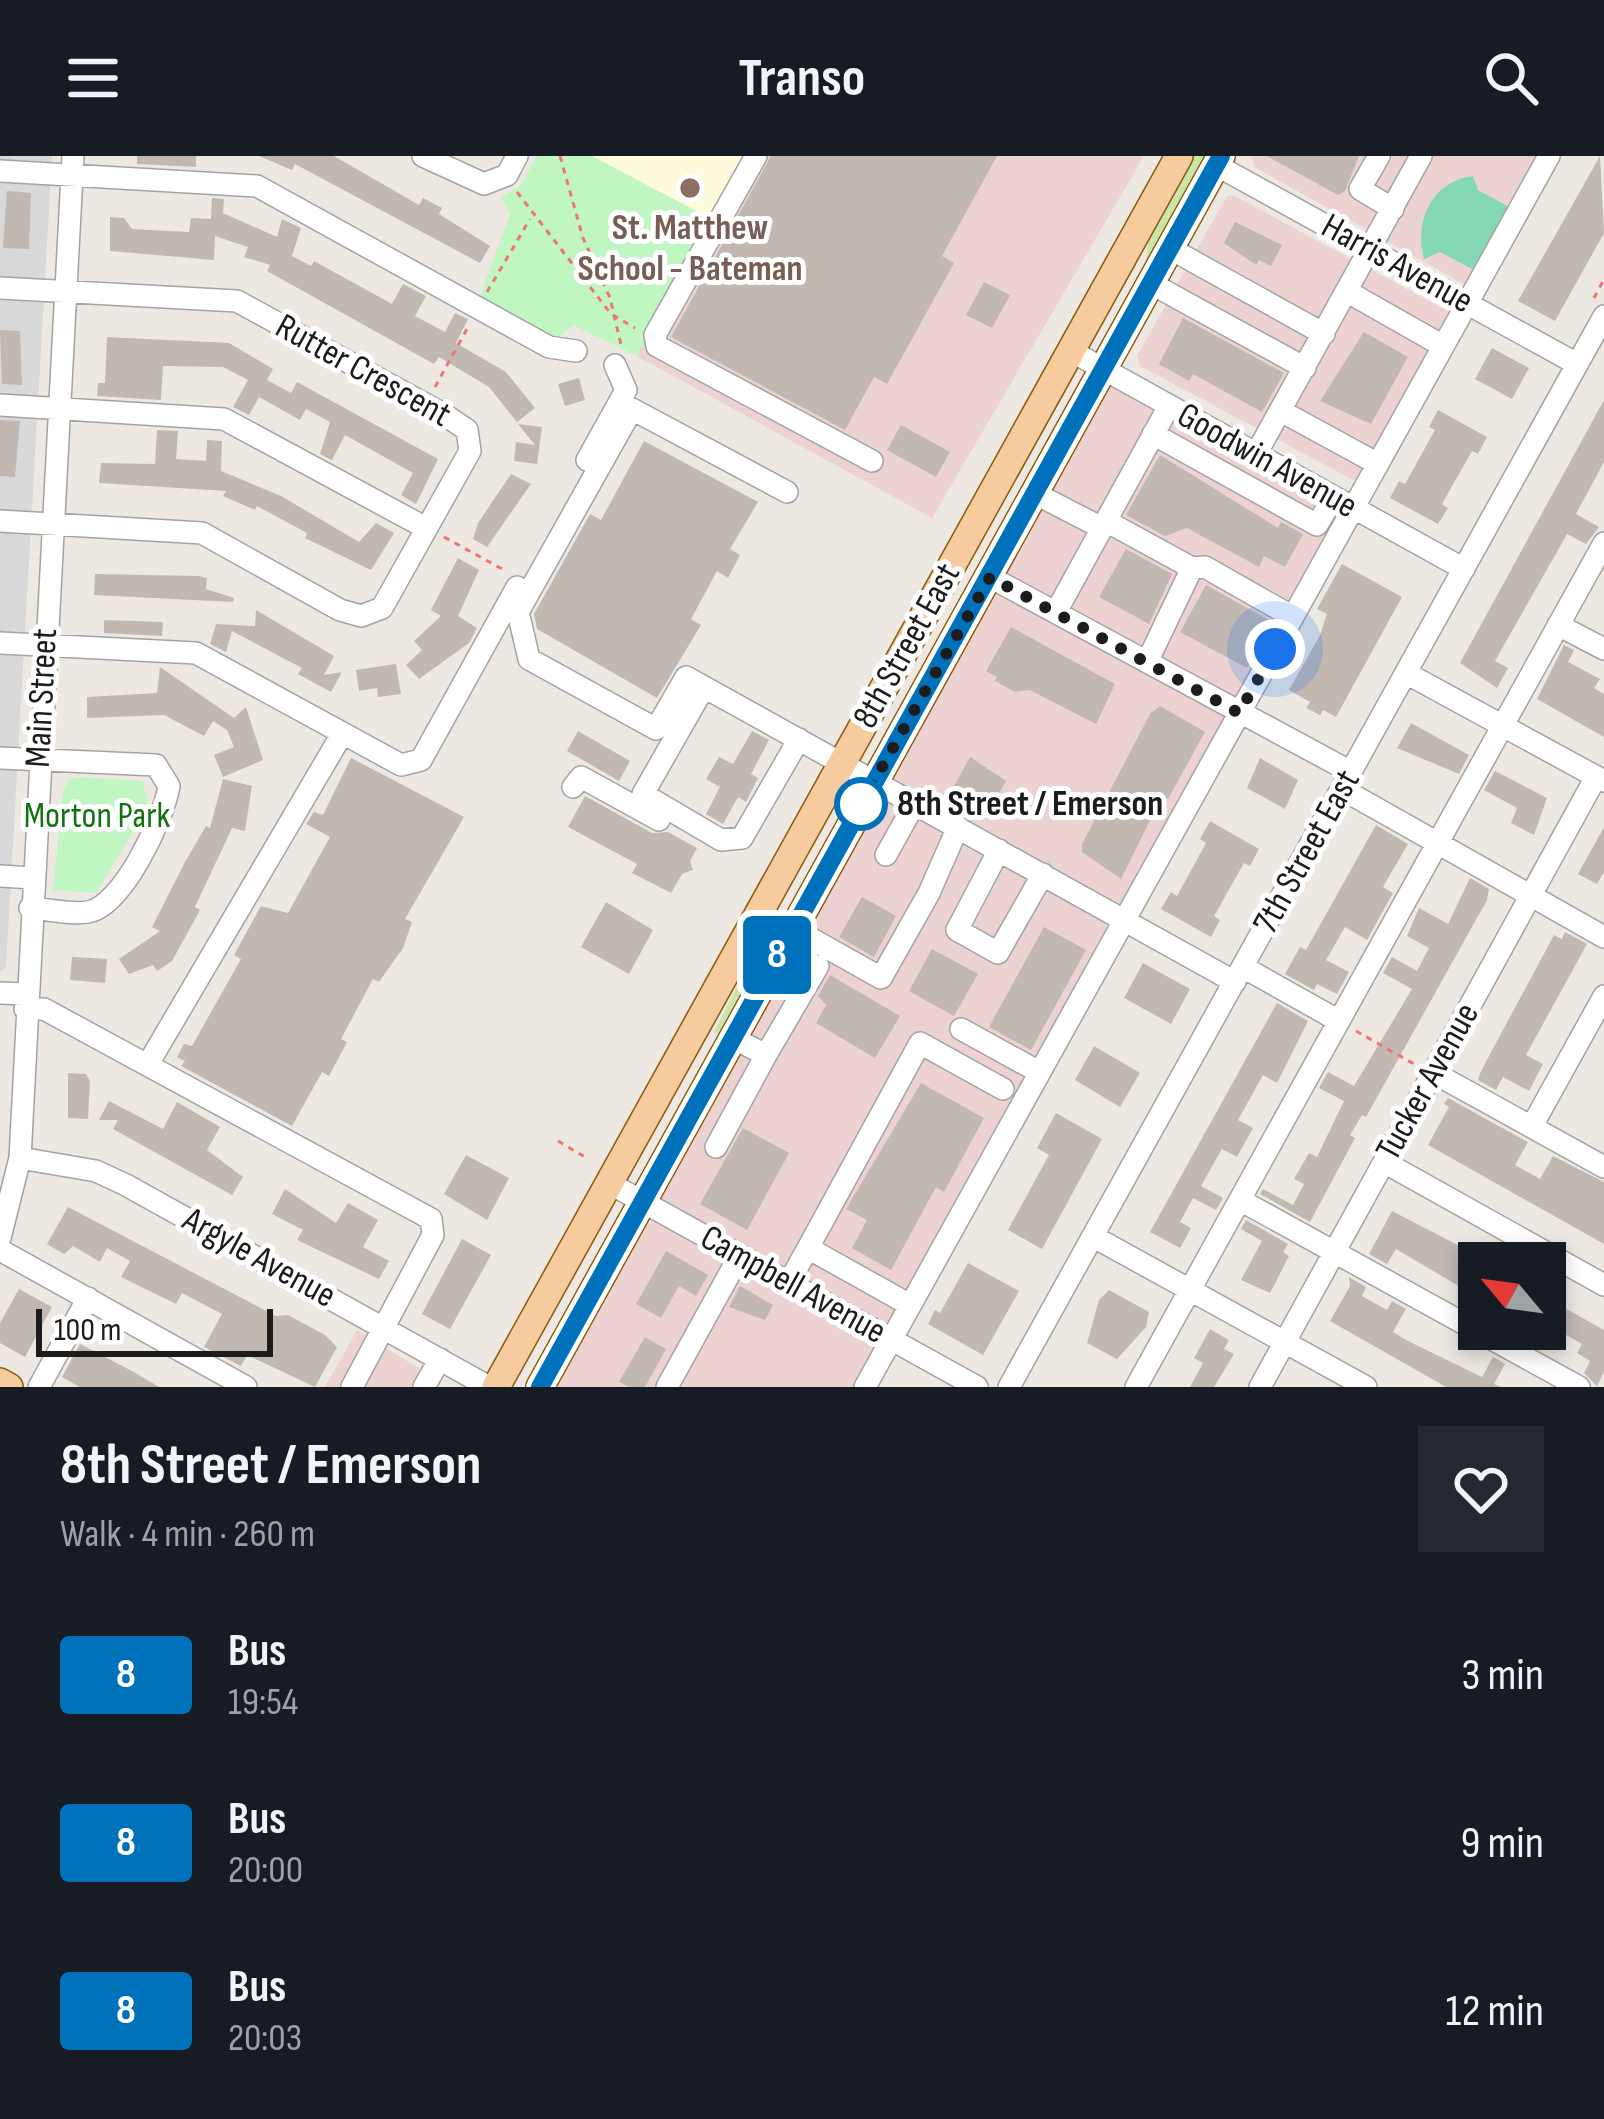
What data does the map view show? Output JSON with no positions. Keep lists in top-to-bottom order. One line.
{"streets":{"main road":["8th Street East"],"street":["Harris Avenue","Rutter Crescent","Goodwin Avenue","Main Street","7th Street East","Tucker Avenue","Argyle Avenue","Campbell Avenue"]},"crossings":[["Harris Avenue","8th Street East"],["Harris Avenue","7th Street East"],["Rutter Crescent","Main Street"],["Goodwin Avenue","8th Street East"],["Goodwin Avenue","7th Street East"],["8th Street East","Argyle Avenue"],["8th Street East","Campbell Avenue"],["Main Street","Argyle Avenue"]],"parks":["Morton Park"],"places":["St. Matthew School - Bateman","8th Street / Emerson"],"lines":["bus line 8"],"scale_bar":"100 m","north":"top left","page":{"header":"Transo","on_map":"8","scale":"100 m","heading":["8th Street / Emerson","Walk · 4 min · 260 m"],"list":[{"mark":"8","name":"Bus","note":"19:54","value":"3 min"},{"mark":"8","name":"Bus","note":"20:00","value":"9 min"},{"mark":"8","name":"Bus","note":"20:03","value":"12 min"}]}}
